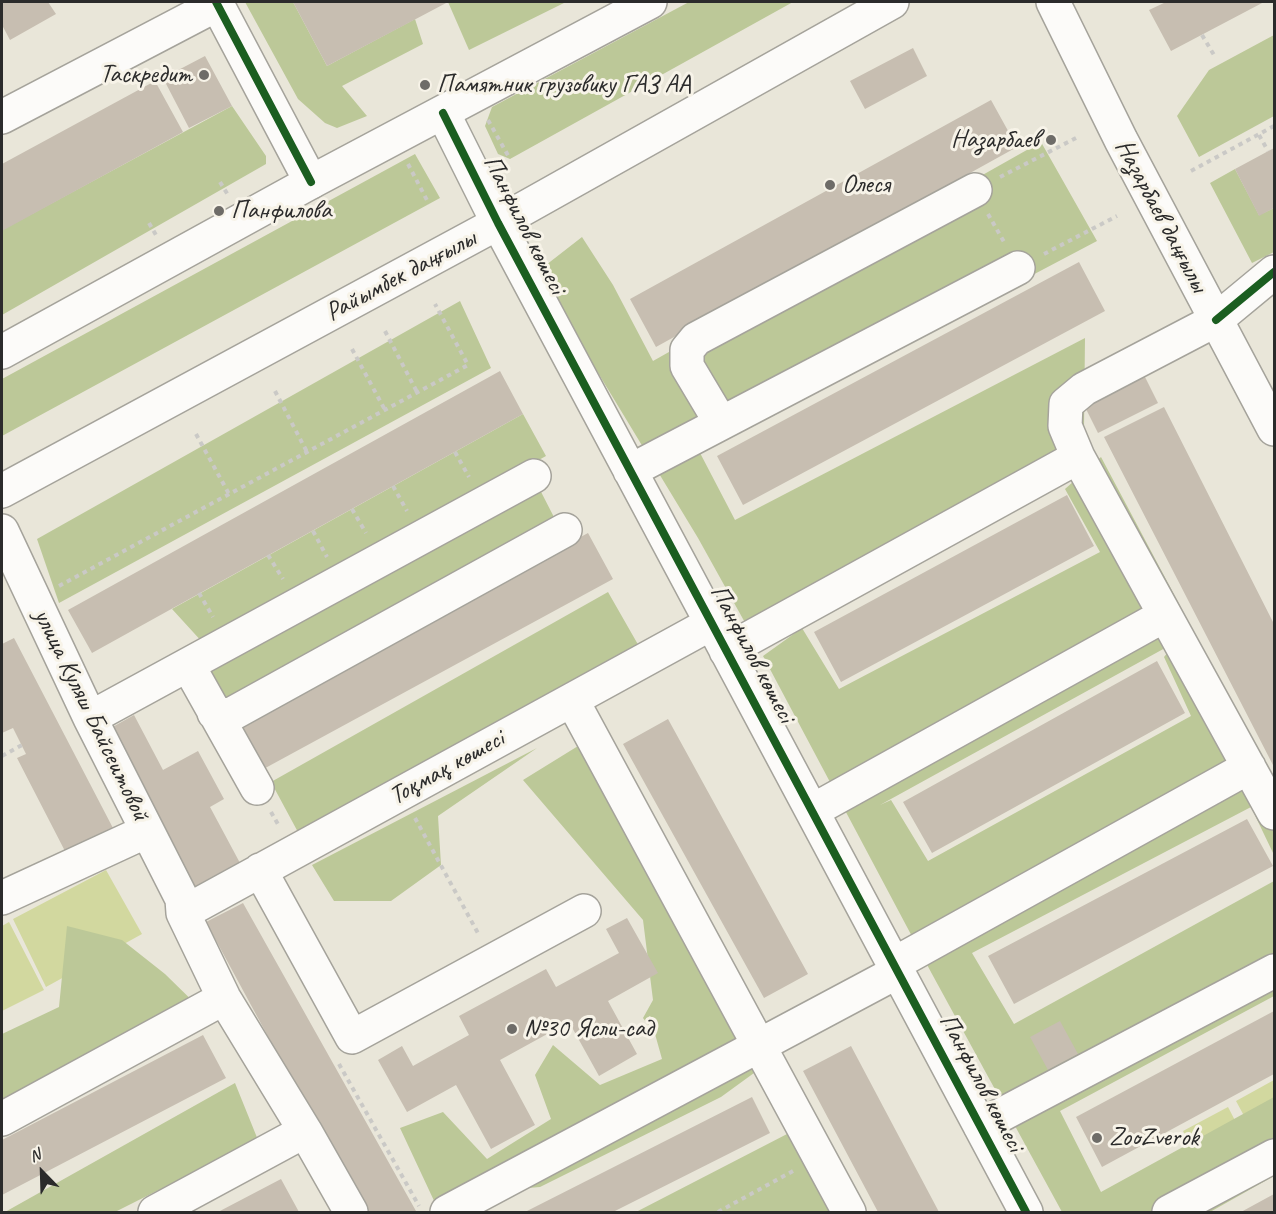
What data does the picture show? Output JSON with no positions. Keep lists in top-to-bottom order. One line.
{"streets":{"main road":["Назарбаев даңғылы","Панфилов көшесі","Райымбек даңғылы","улица Куляш Байсеитовой","Тоқмақ көшесі"]},"crossings":[["Панфилов көшесі","Райымбек даңғылы"],["Панфилов көшесі","Тоқмақ көшесі"],["улица Куляш Байсеитовой","Тоқмақ көшесі"]],"places":["Таскредит","Памятник грузовику ГАЗ АА","Назарбаев","Олеся","Панфилова","№30 Ясли-сад","ZooZverok"],"north":"top left"}
